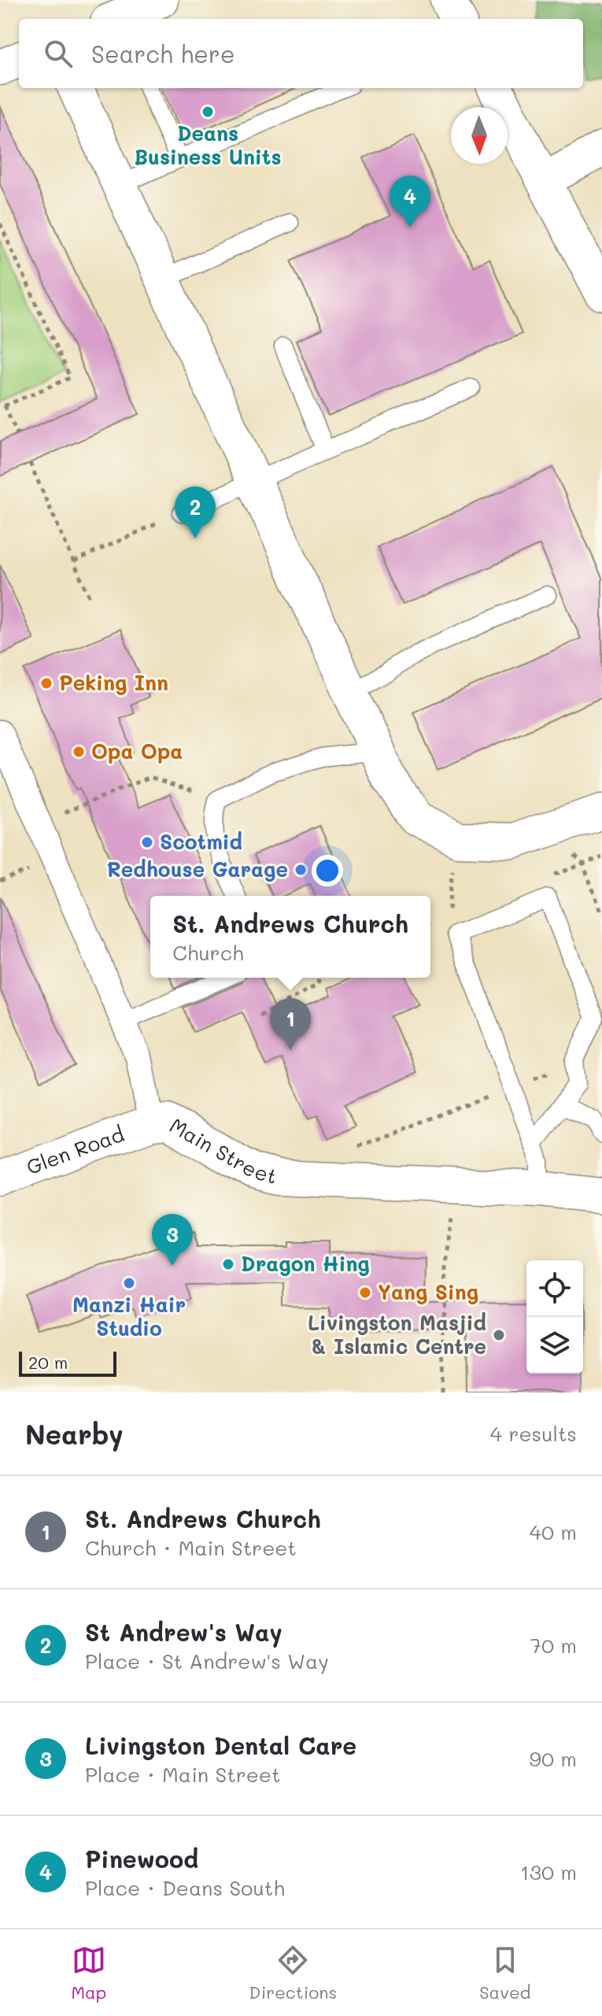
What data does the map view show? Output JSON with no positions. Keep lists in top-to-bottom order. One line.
{"streets":{"street":["Main Street","Glen Road"]},"crossings":[["Main Street","Glen Road"]],"places":["Deans Business Units","Peking Inn","Opa Opa","Scotmid","Redhouse Garage","Dragon Hing","Manzi Hair Studio","Yang Sing","Livingston Masjid & Islamic Centre"],"scale_bar":"20 m","north":"bottom","page":{"search":"Search here","pins":["4","2","1","3"],"popup":["St. Andrews Church","Church"],"scale":"20 m","heading":["Nearby","4 results"],"list":[{"mark":"1","name":"St. Andrews Church","note":"Church · Main Street","value":"40 m"},{"mark":"2","name":"St Andrew's Way","note":"Place · St Andrew's Way","value":"70 m"},{"mark":"3","name":"Livingston Dental Care","note":"Place · Main Street","value":"90 m"},{"mark":"4","name":"Pinewood","note":"Place · Deans South","value":"130 m"}],"nav":["Map","Directions","Saved"]}}
